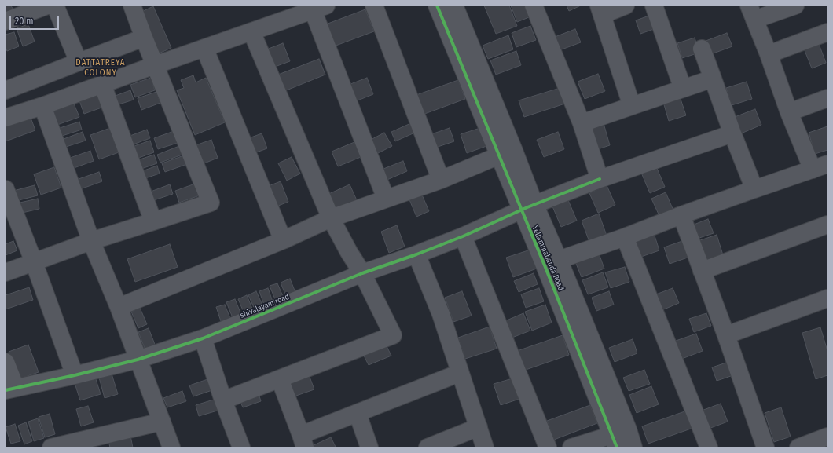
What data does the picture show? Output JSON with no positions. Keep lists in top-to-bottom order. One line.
{"streets":{"street":["Yellammabanda Road","shivalayam road"]},"crossings":[["Yellammabanda Road","shivalayam road"]],"districts":["DATTATREYA COLONY"],"scale_bar":"20 m"}
